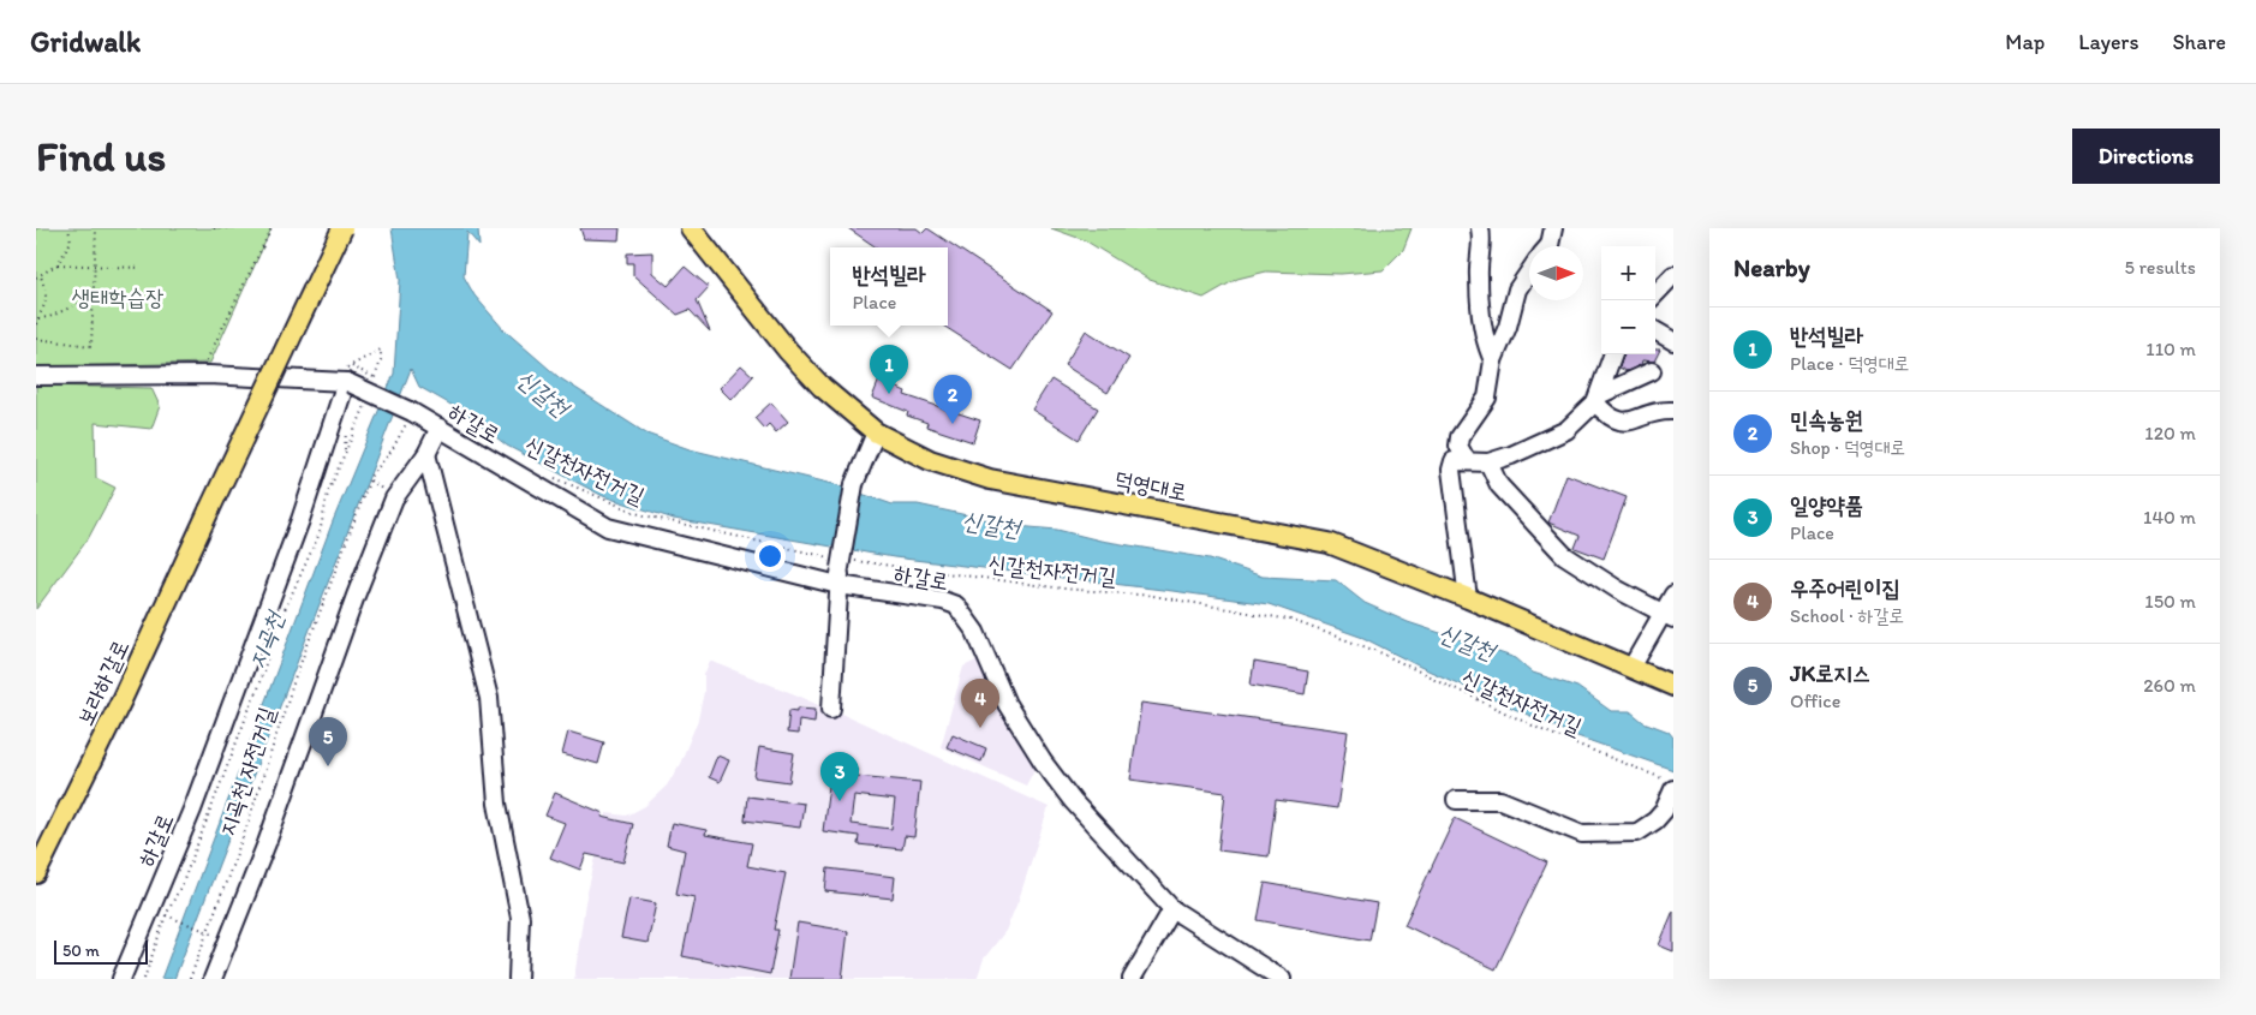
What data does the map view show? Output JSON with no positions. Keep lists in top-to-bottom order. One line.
{"streets":{"main road":["덕영대로","보라하갈로"],"street":["하갈로"],"path":["신갈천자전거길","지곡천 자전거길"]},"crossings":[["하갈로","신갈천자전거길"],["하갈로","지곡천 자전거길"]],"water":["신갈천","지곡천"],"parks":["생태학습장"],"scale_bar":"50 m","north":"right","page":{"header":"Gridwalk","nav":["Map","Layers","Share"],"buttons":"Directions","title":"Find us","heading":["Nearby","5 results"],"map_buttons":["+","−"],"popup":["반석빌라","Place"],"list":[{"mark":"1","name":"반석빌라","note":"Place · 덕영대로","value":"110 m"},{"mark":"2","name":"민속농원","note":"Shop · 덕영대로","value":"120 m"},{"mark":"3","name":"일양약품","note":"Place","value":"140 m"},{"mark":"4","name":"우주어린이집","note":"School · 하갈로","value":"150 m"},{"mark":"5","name":"JK로지스","note":"Office","value":"260 m"}],"pins":["1","2","4","5","3"],"scale":"50 m"}}
